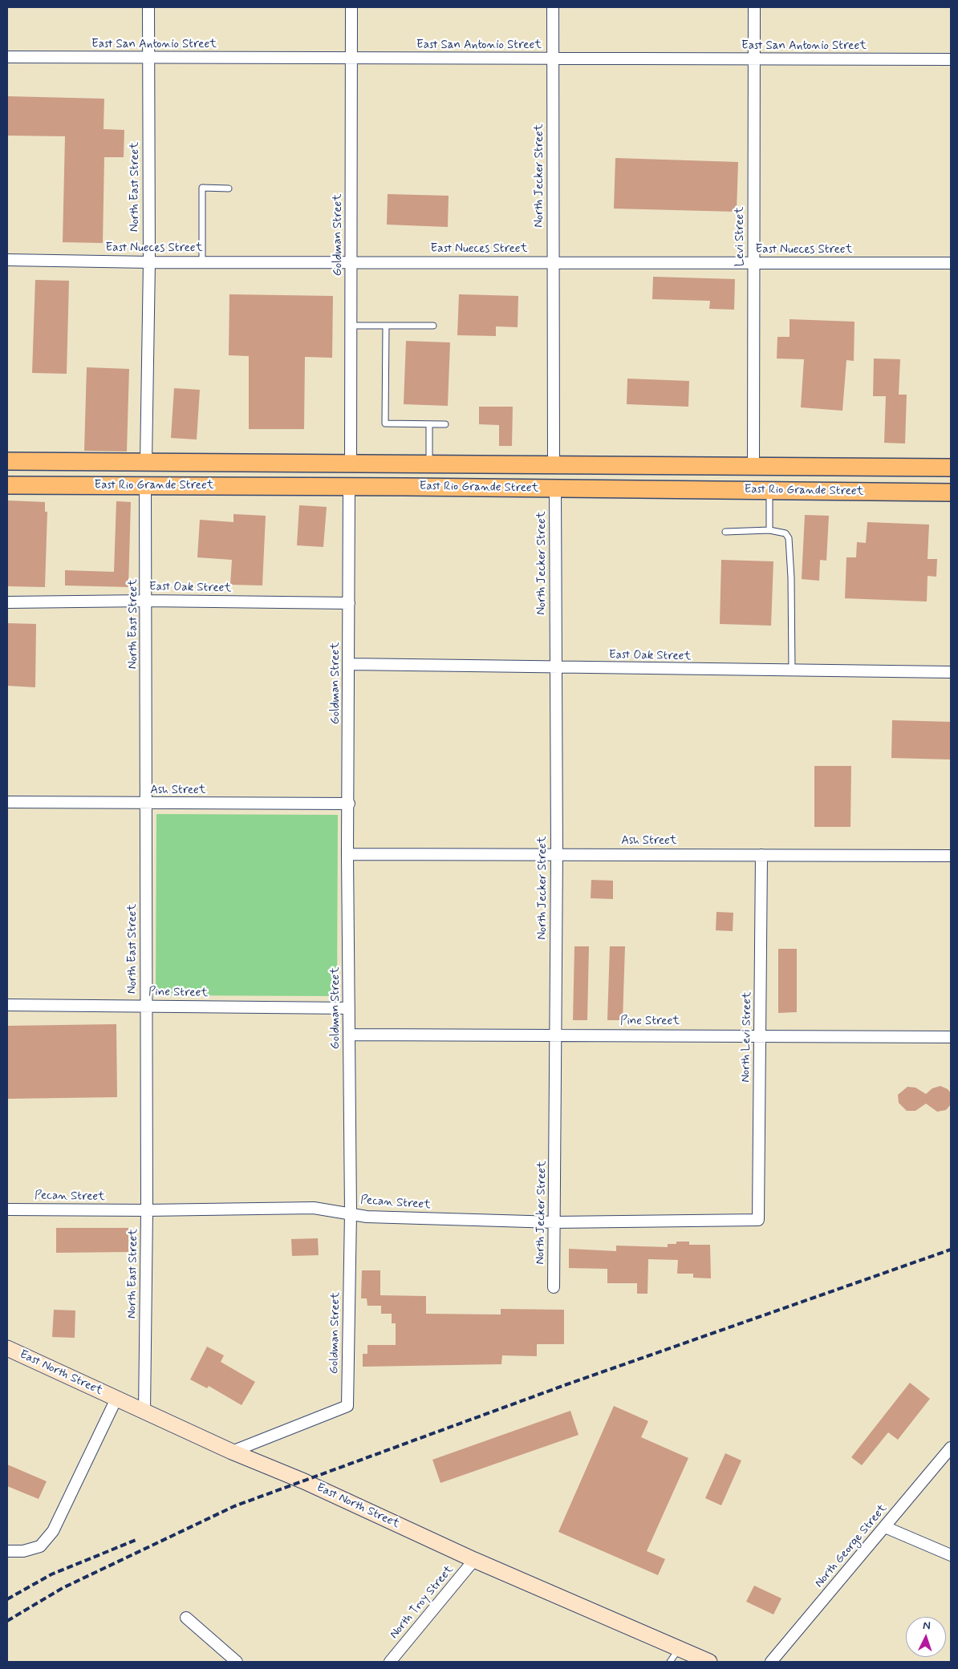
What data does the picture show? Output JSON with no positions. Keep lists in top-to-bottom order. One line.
{"streets":{"main road":["East Rio Grande Street"],"street":["East San Antonio Street","North Jecker Street","North East Street","Goldman Street","Levi Street","East Nueces Street","East Oak Street","Ash Street","Pine Street","North Levi Street","Pecan Street","East North Street","North George Street","North Troy Street"]},"crossings":[["East San Antonio Street","North Jecker Street"],["East San Antonio Street","North East Street"],["East San Antonio Street","Goldman Street"],["East San Antonio Street","Levi Street"],["North Jecker Street","East Nueces Street"],["North Jecker Street","East Rio Grande Street"],["North Jecker Street","East Oak Street"],["North Jecker Street","Ash Street"],["North Jecker Street","Pine Street"],["North Jecker Street","Pecan Street"],["North East Street","East Nueces Street"],["North East Street","East Rio Grande Street"],["North East Street","East Oak Street"],["North East Street","Ash Street"],["North East Street","Pine Street"],["North East Street","Pecan Street"],["North East Street","East North Street"],["Goldman Street","East Nueces Street"],["Goldman Street","East Rio Grande Street"],["Goldman Street","East Oak Street"],["Goldman Street","Ash Street"],["Goldman Street","Pine Street"],["Goldman Street","Pecan Street"],["Goldman Street","East North Street"],["Levi Street","East Nueces Street"],["Levi Street","East Rio Grande Street"],["Ash Street","North Levi Street"],["Pine Street","North Levi Street"],["North Levi Street","Pecan Street"],["East North Street","North Troy Street"]],"north":"top"}
